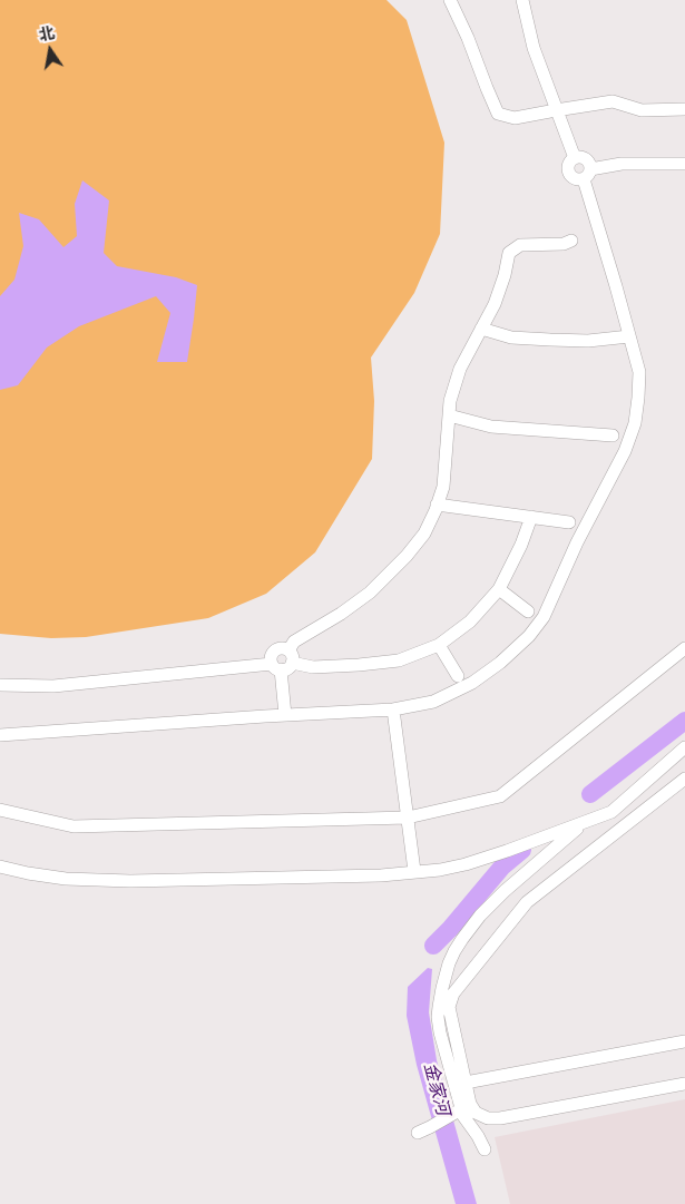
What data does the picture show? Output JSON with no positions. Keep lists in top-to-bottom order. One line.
{"water":["金家河"],"north":"top"}
